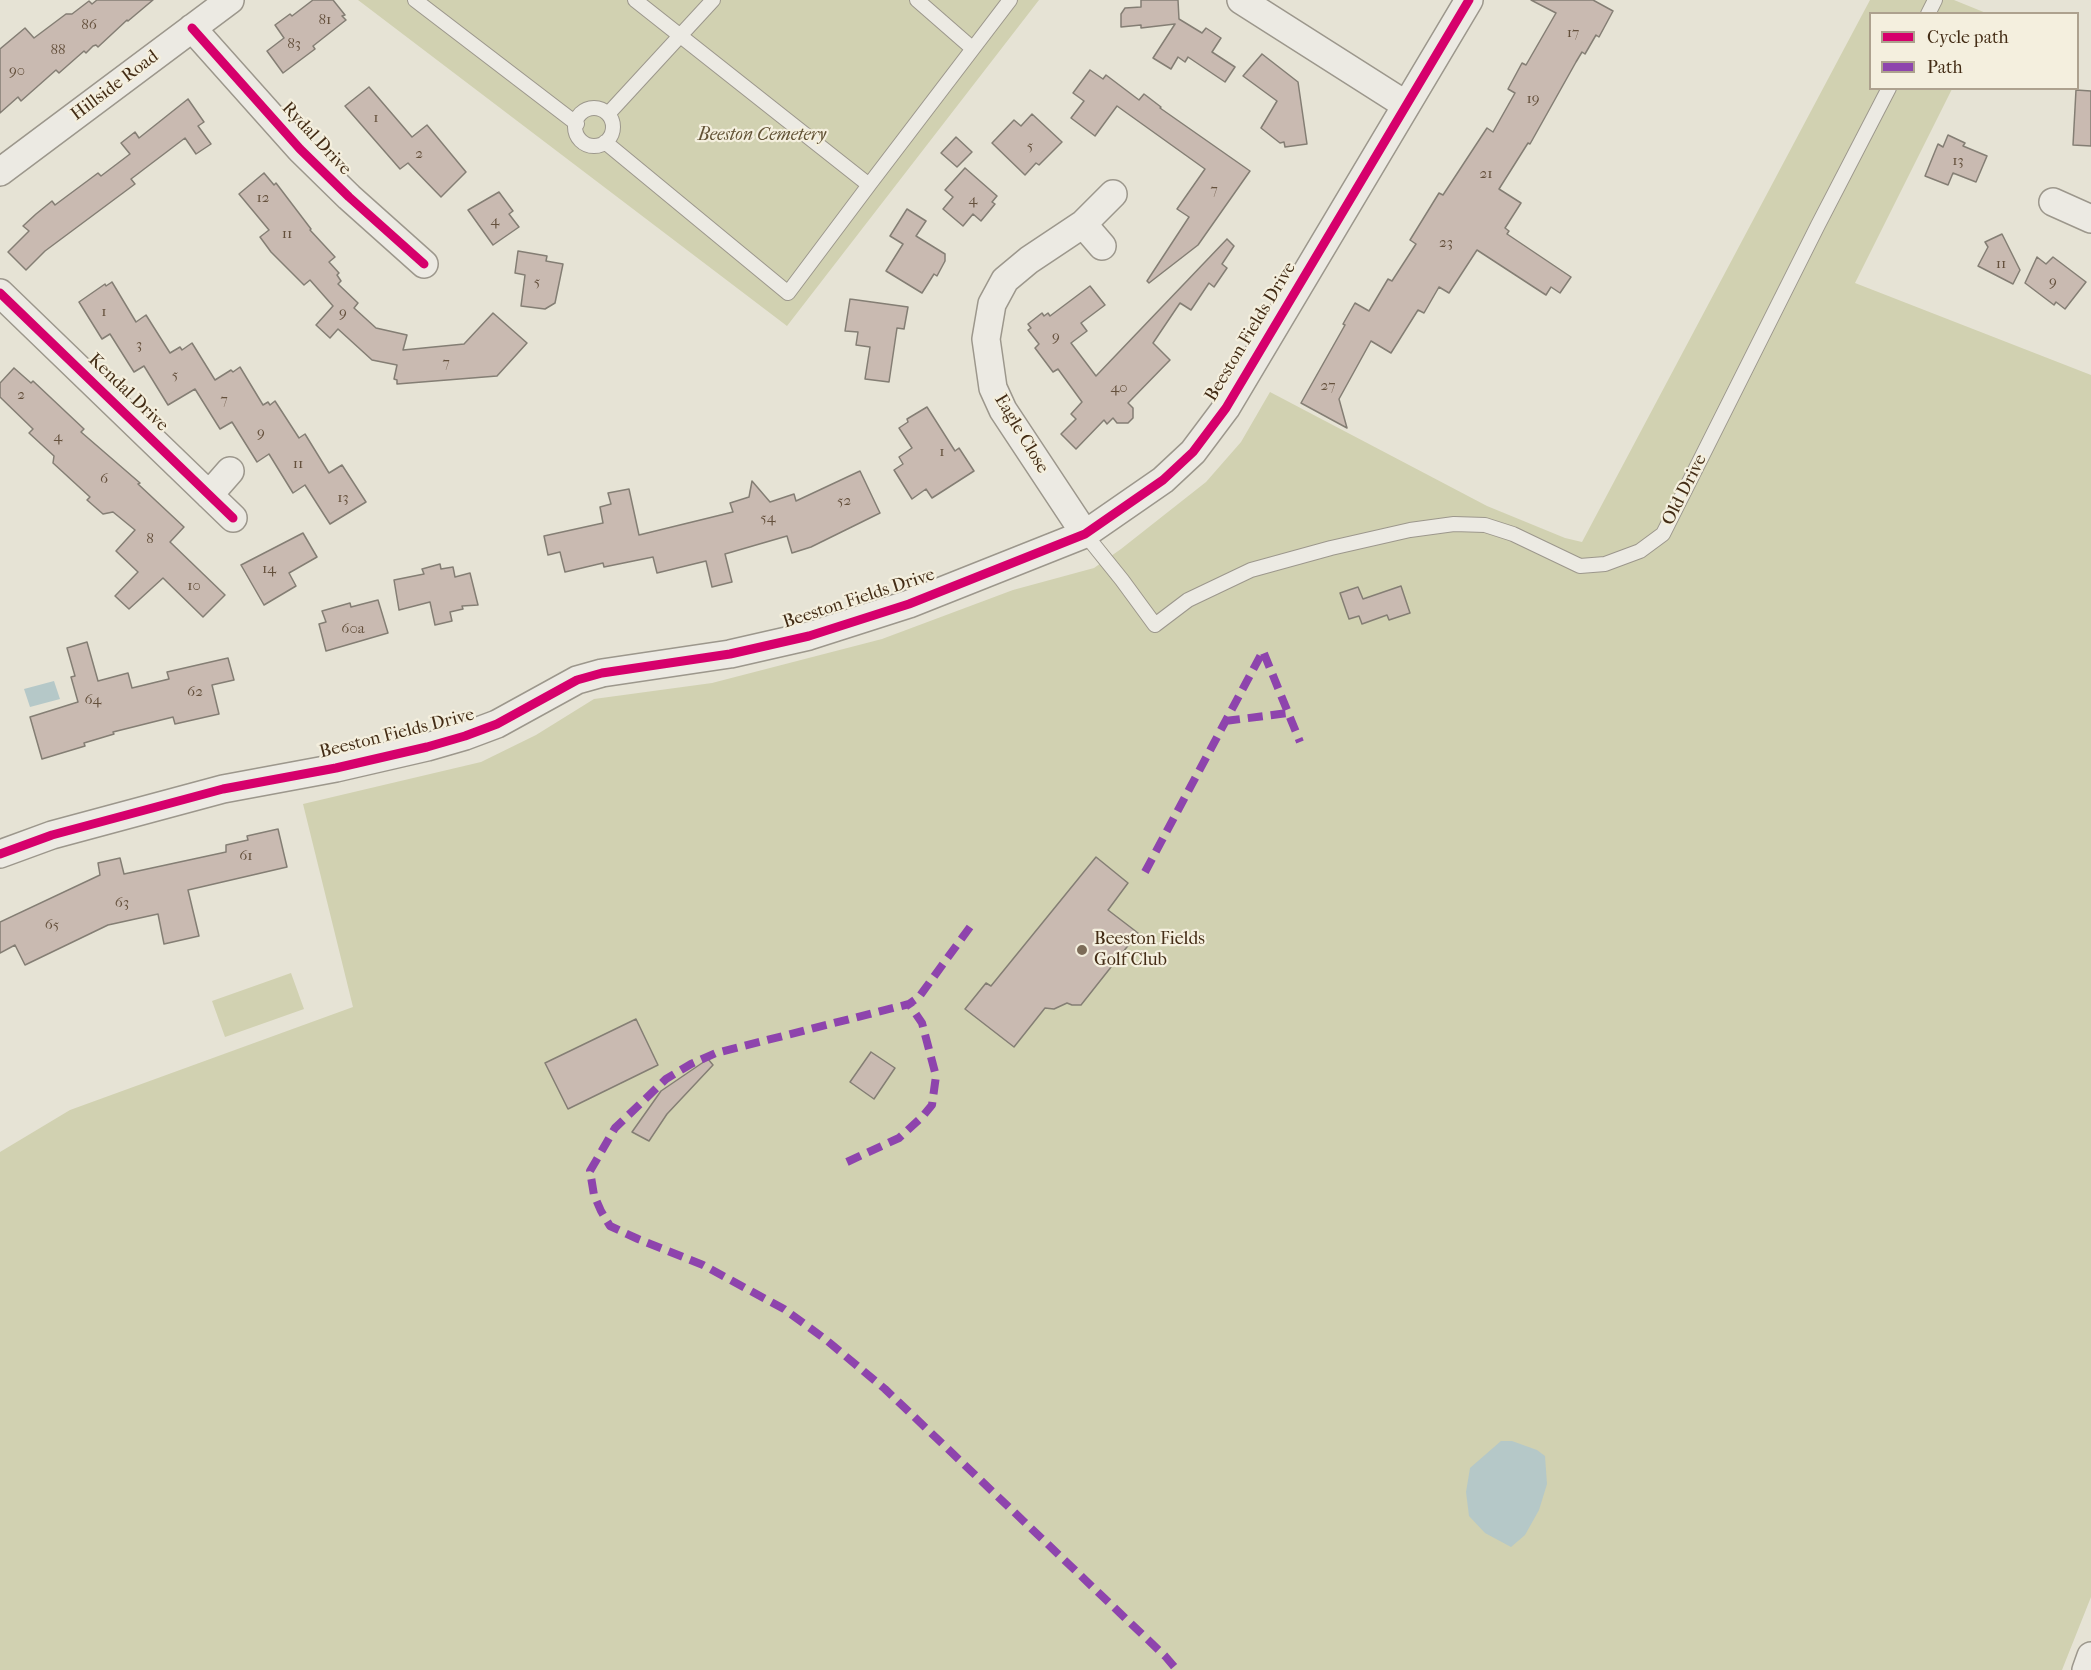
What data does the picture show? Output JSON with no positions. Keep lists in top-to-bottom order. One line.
{"streets":{"street":["Hillside Road","Rydal Drive","Beeston Fields Drive","Kendal Drive","Eagle Close"],"lane":["Old Drive"]},"crossings":[["Hillside Road","Rydal Drive"],["Beeston Fields Drive","Eagle Close"],["Beeston Fields Drive","Old Drive"],["Eagle Close","Old Drive"]],"parks":["Beeston Cemetery"],"places":["Beeston Fields Golf Club"],"house_numbers":["81","86","17","83","88","90","19","1","5","2","13","21","7","12","4","4","11","23","11","5","9","1","9","9","3","7","5","27","40","2","7","9","4","1","11","6","13","52","54","8","14","10","60a","62","64","61","63","65"],"legend":["Cycle path","Path"]}
